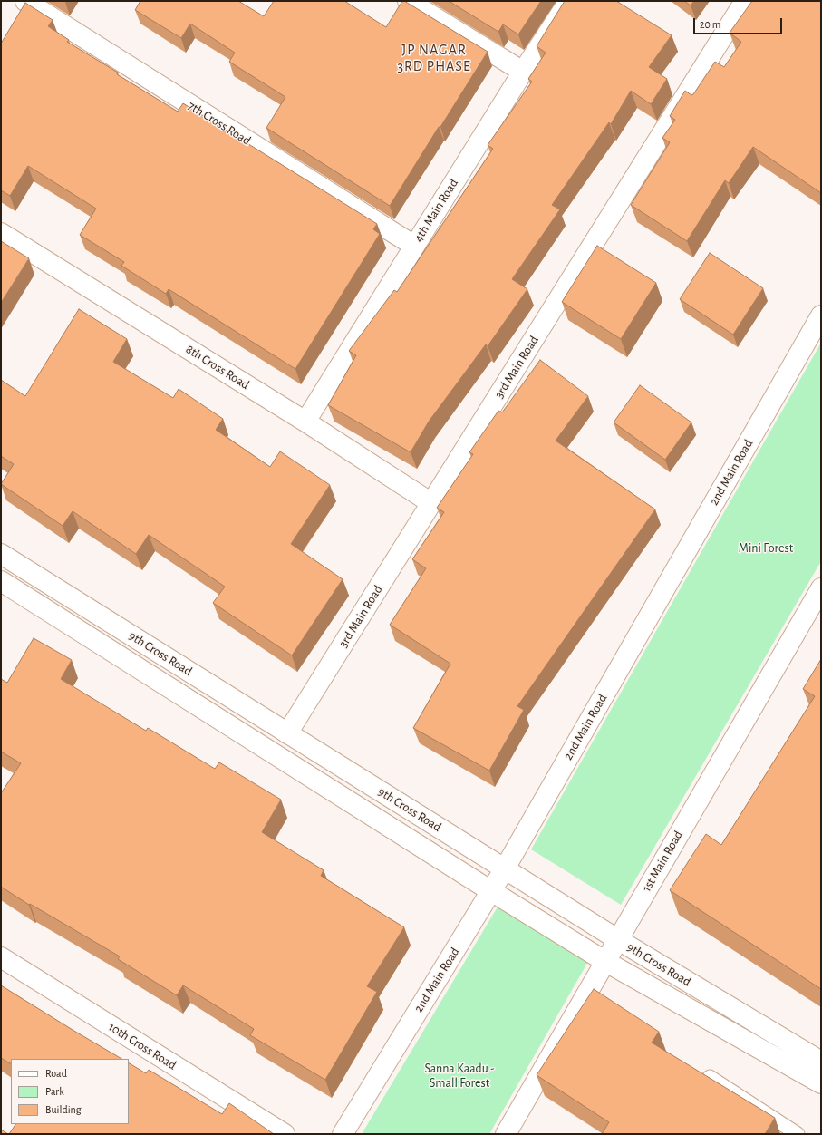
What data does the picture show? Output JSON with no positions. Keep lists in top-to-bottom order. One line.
{"streets":{"street":["7th Cross Road","4th Main Road","8th Cross Road","3rd Main Road","2nd Main Road","9th Cross Road","1st Main Road","10th Cross Road"]},"crossings":[["7th Cross Road","4th Main Road"],["4th Main Road","8th Cross Road"],["8th Cross Road","3rd Main Road"],["3rd Main Road","9th Cross Road"],["2nd Main Road","9th Cross Road"],["9th Cross Road","1st Main Road"]],"districts":["JP NAGAR 3RD PHASE"],"parks":["Mini Forest","Sanna Kaadu - Small Forest"],"legend":["Road","Park","Building"],"scale_bar":"20 m"}
